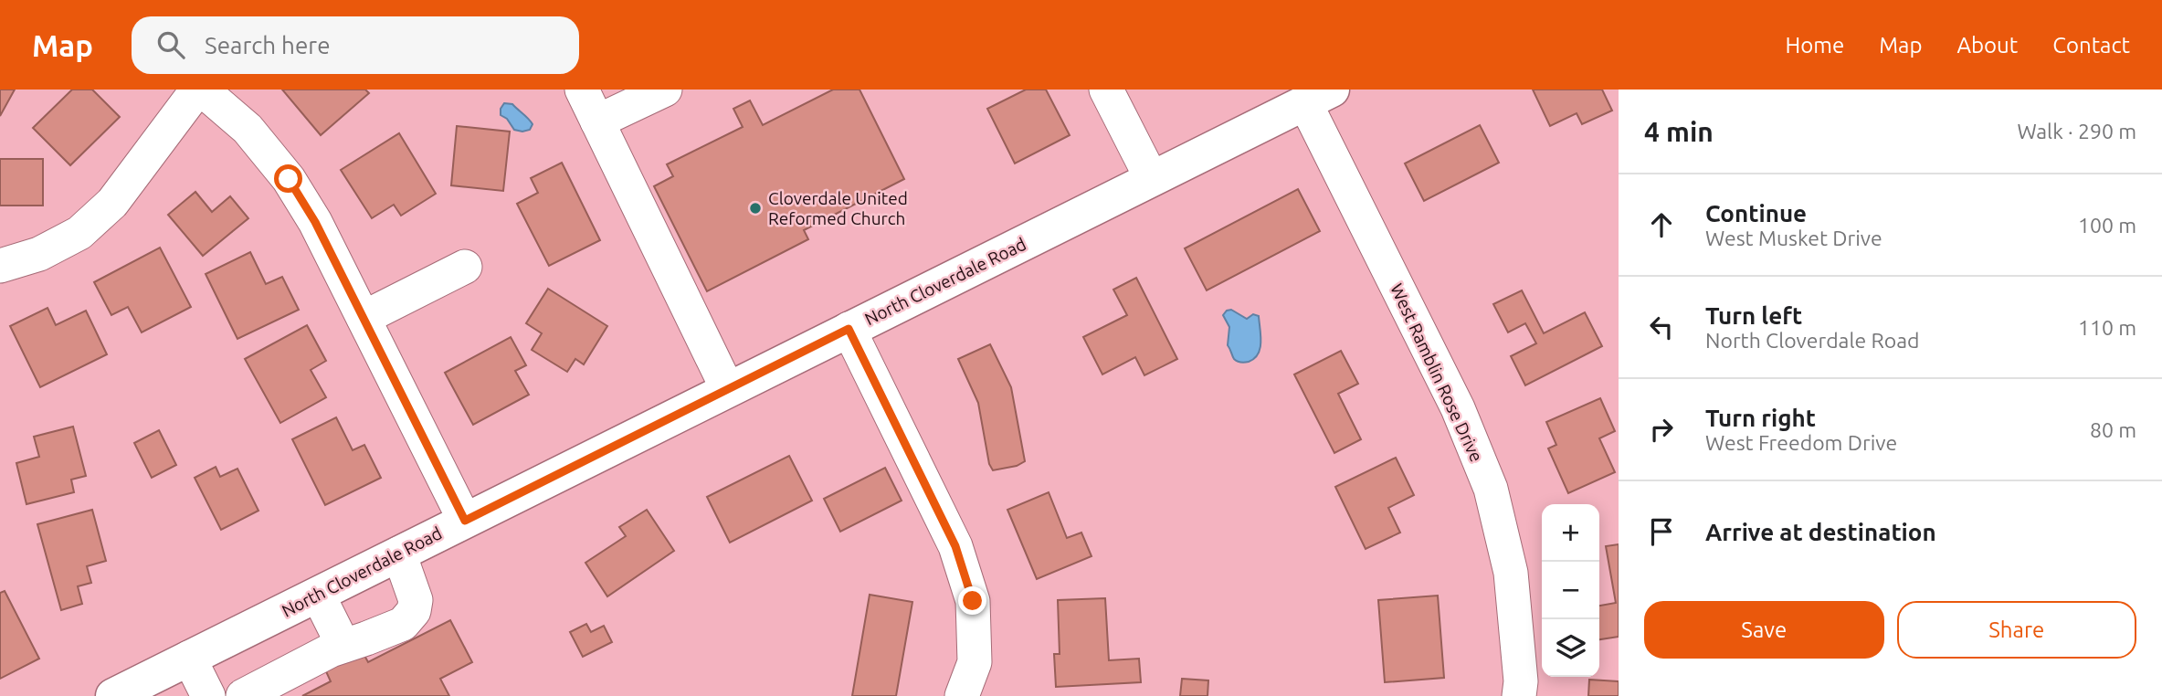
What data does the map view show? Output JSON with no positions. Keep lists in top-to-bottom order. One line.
{"streets":{"main road":["North Cloverdale Road"],"street":["West Ramblin Rose Drive"]},"crossings":[["North Cloverdale Road","West Ramblin Rose Drive"]],"places":["Cloverdale United Reformed Church"],"page":{"header":"Map","search":"Search here","nav":["Home","Map","About","Contact"],"heading":["4 min","Walk · 290 m"],"list":[["Continue","West Musket Drive","100 m"],["Turn left","North Cloverdale Road","110 m"],["Turn right","West Freedom Drive","80 m"],"Arrive at destination"],"map_buttons":["+","−"],"buttons":["Save","Share"]}}
